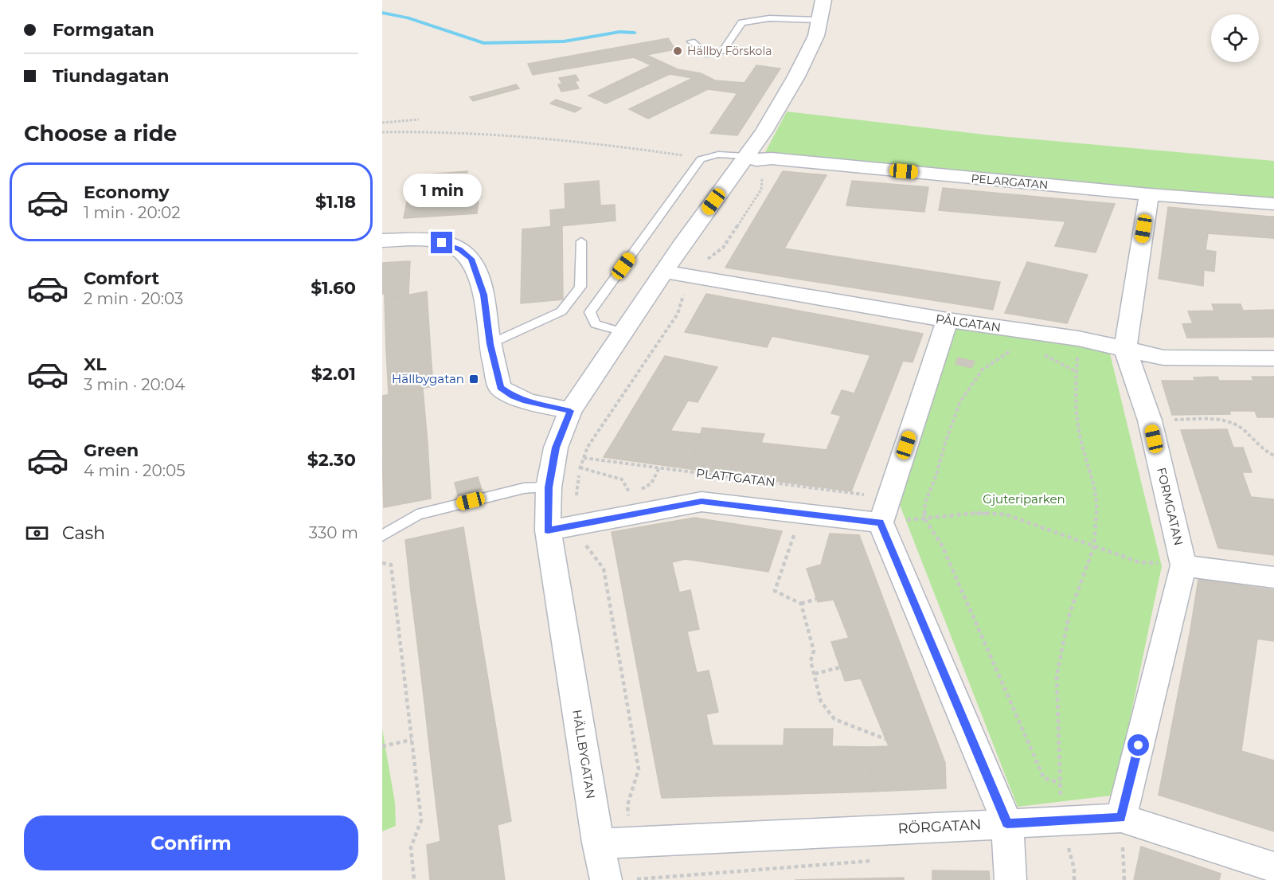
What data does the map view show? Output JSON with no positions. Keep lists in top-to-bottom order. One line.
{"streets":{"street":["PELARGATAN","PÅLGATAN","FORMGATAN","HÄLLBYGATAN","RÖRGATAN"],"path":["PLATTGATAN"]},"crossings":[["PELARGATAN","FORMGATAN"],["PELARGATAN","HÄLLBYGATAN"],["PÅLGATAN","FORMGATAN"],["PÅLGATAN","HÄLLBYGATAN"],["PLATTGATAN","FORMGATAN"],["FORMGATAN","RÖRGATAN"],["HÄLLBYGATAN","RÖRGATAN"]],"parks":["Gjuteriparken"],"places":{"other":["Hällby Förskola"],"transit":["Hällbygatan"]},"page":{"banner":["Formgatan","Tiundagatan"],"heading":"Choose a ride","list":[{"name":"Economy","note":"1 min · 20:02","value":"$1.18"},{"name":"Comfort","note":"2 min · 20:03","value":"$1.60"},{"name":"XL","note":"3 min · 20:04","value":"$2.01"},{"name":"Green","note":"4 min · 20:05","value":"$2.30"}],"bubble":"1 min","pay":["Cash","330 m"],"buttons":"Confirm"}}
